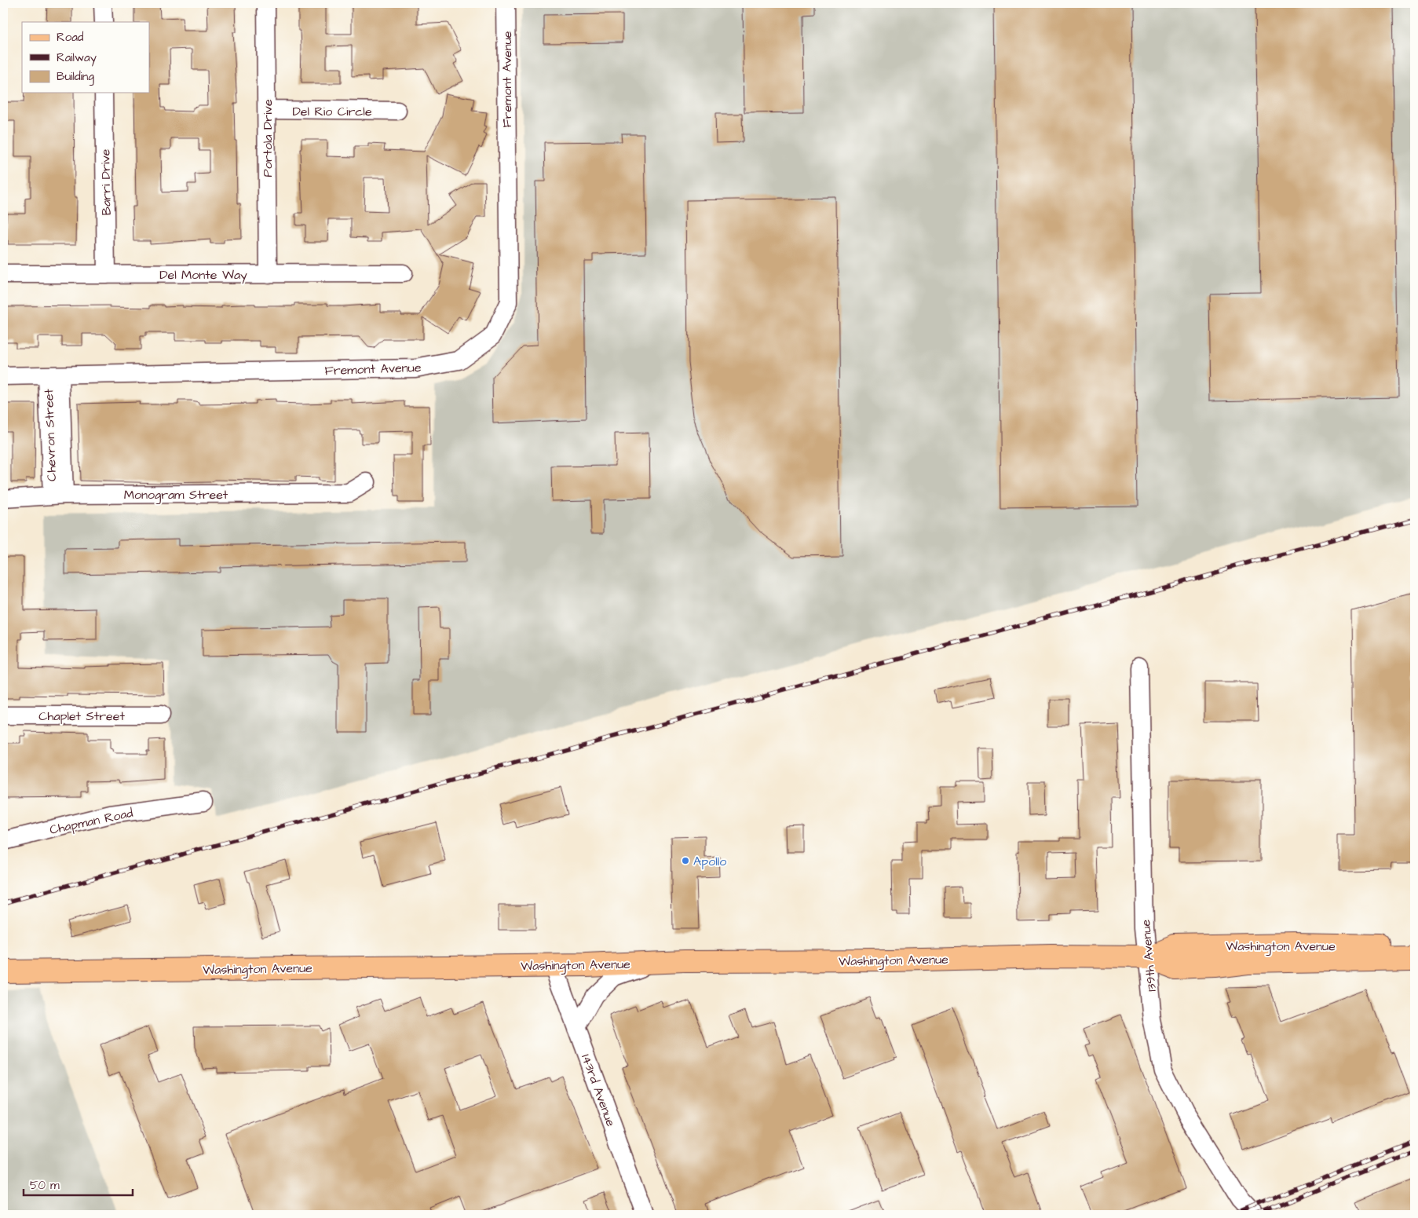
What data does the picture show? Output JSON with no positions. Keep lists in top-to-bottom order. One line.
{"streets":{"main road":["Washington Avenue"],"street":["Fremont Avenue","Del Rio Circle","Portola Drive","Barri Drive","Del Monte Way","Chevron Street","Monogram Street","Chaplet Street","Chapman Road","139th Avenue","143rd Avenue"]},"crossings":[["Fremont Avenue","Chevron Street"],["Del Rio Circle","Portola Drive"],["Portola Drive","Del Monte Way"],["Barri Drive","Del Monte Way"],["Chevron Street","Monogram Street"],["Washington Avenue","139th Avenue"],["Washington Avenue","143rd Avenue"]],"places":["Apollo"],"legend":["Road","Railway","Building"],"scale_bar":"50 m"}
